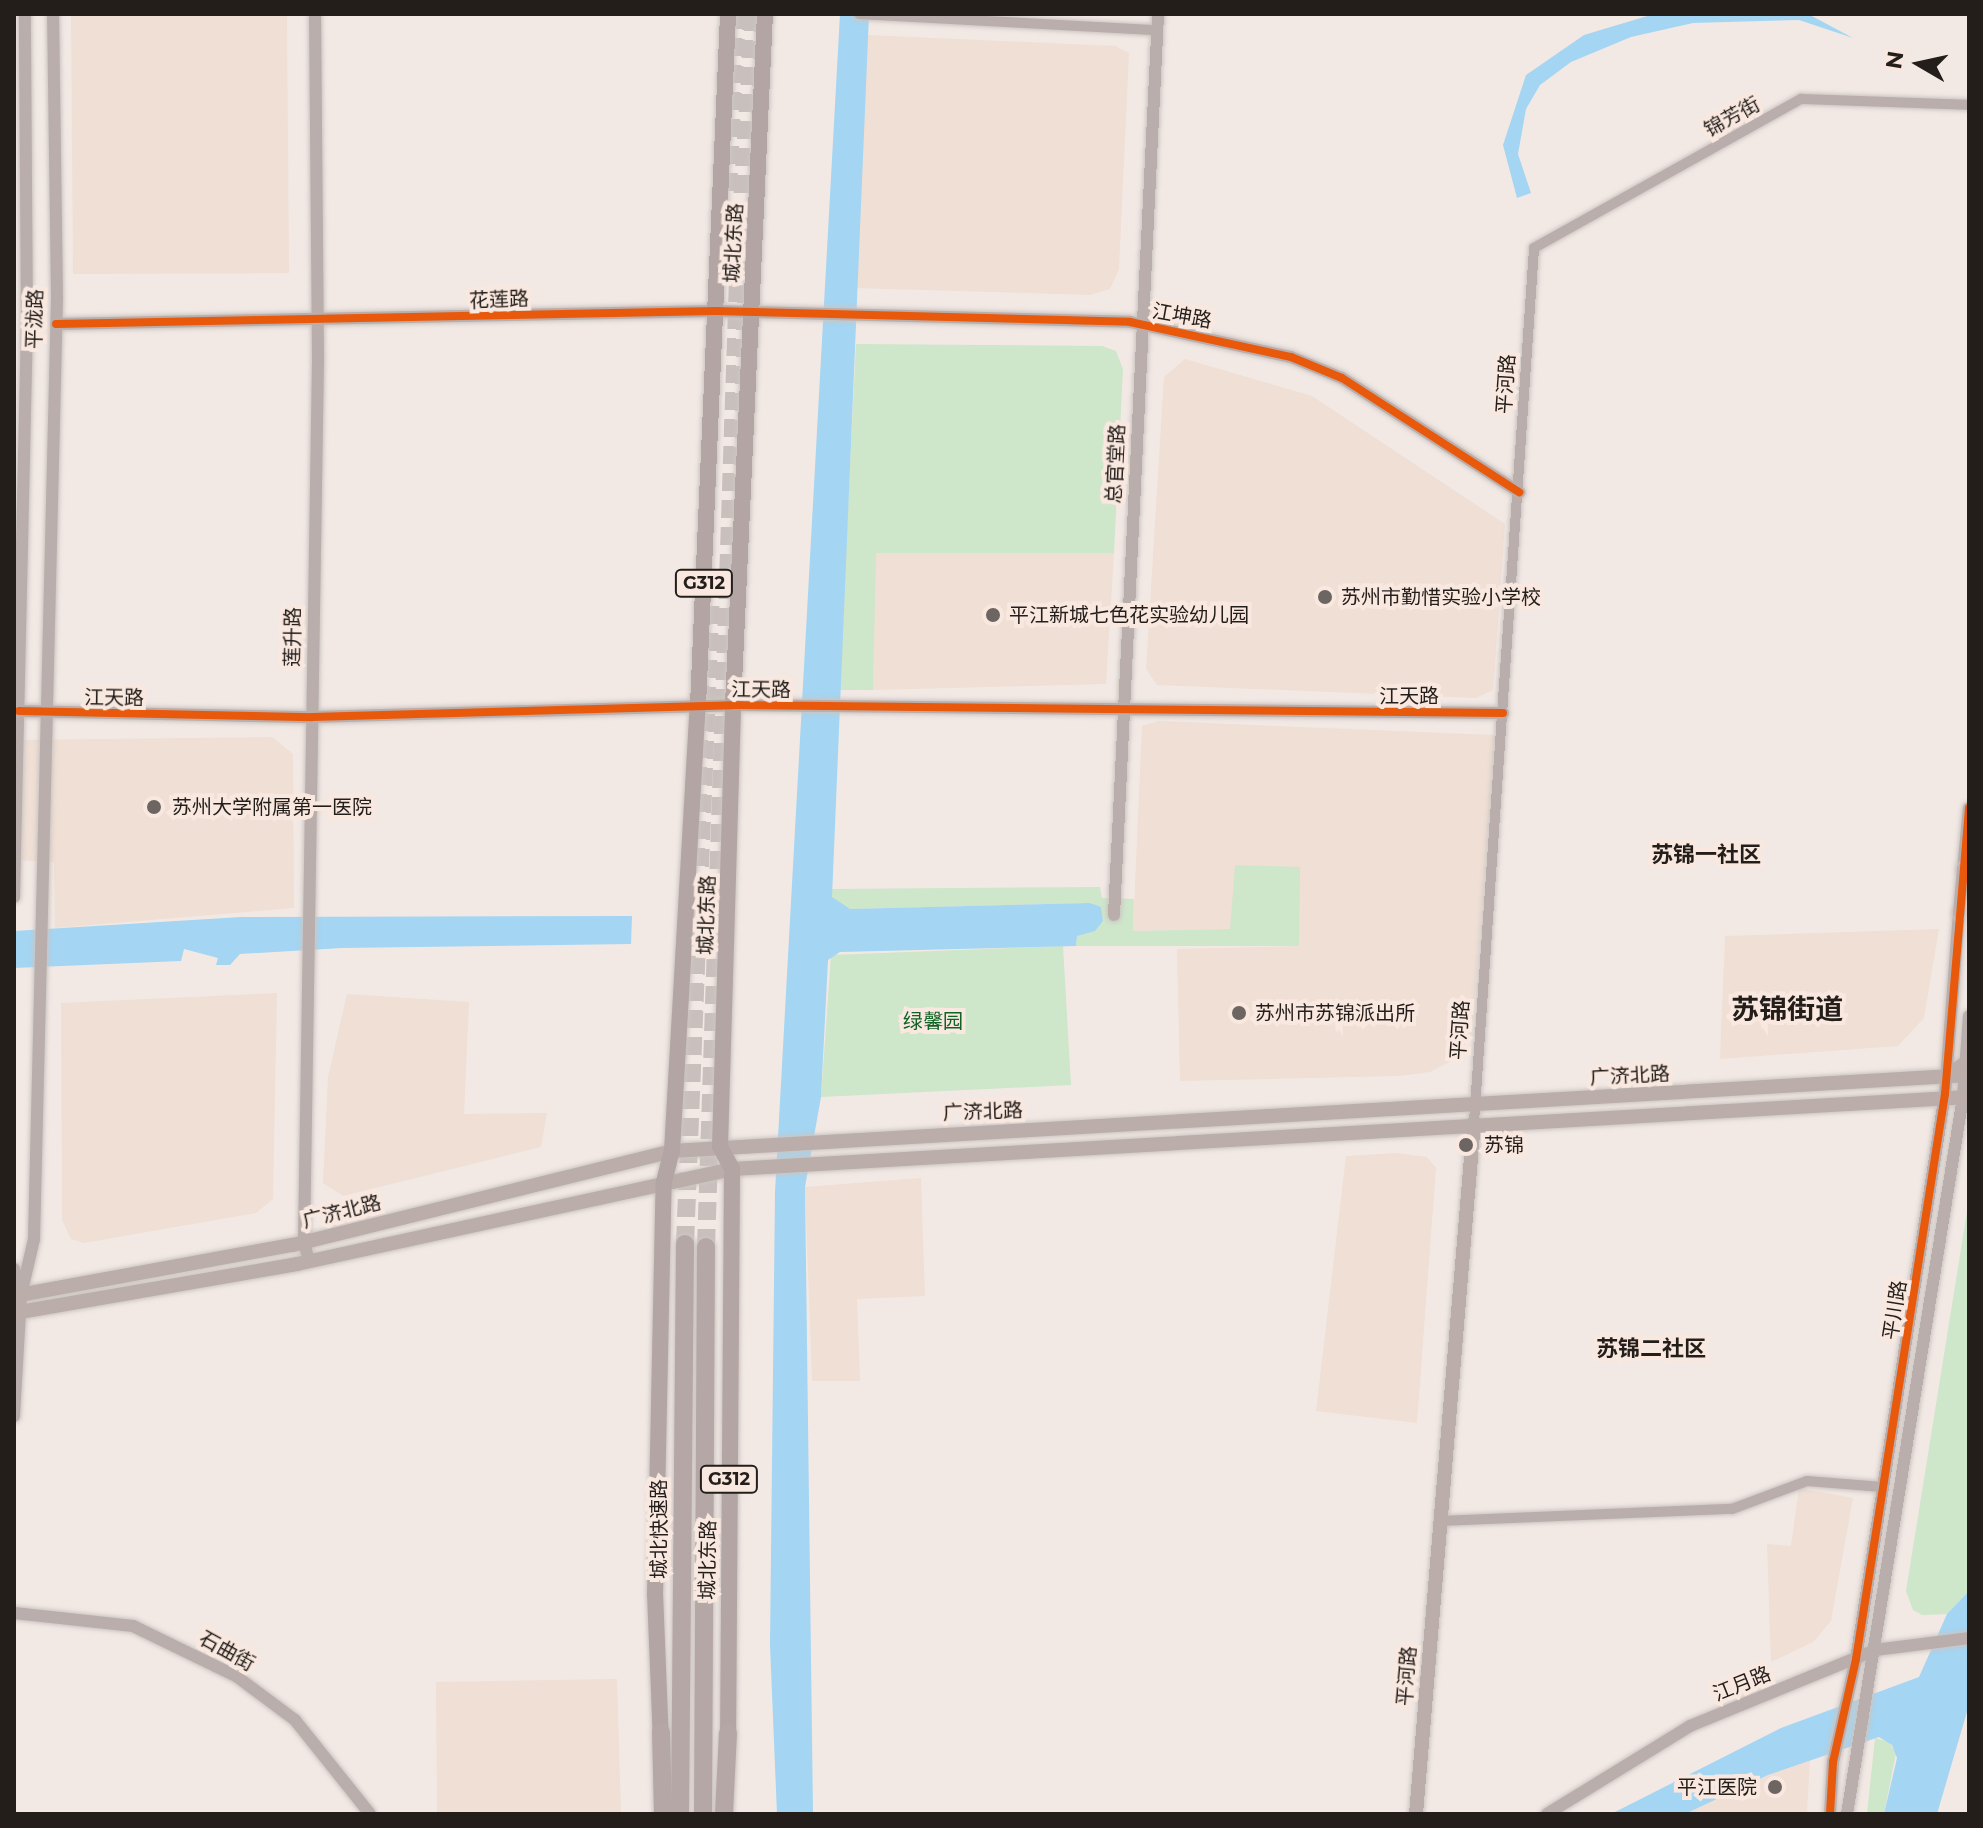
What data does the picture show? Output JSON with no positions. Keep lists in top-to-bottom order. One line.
{"streets":{"highway":["城北快速路"],"main road":["城北东路","平河路","G312","广济北路"],"street":["锦芳街","花莲路","江坤路","平泷路","总官堂路","莲升路","江天路","平川路","石曲街","江月路"]},"crossings":[["锦芳街","平河路"],["城北东路","花莲路"],["城北东路","江天路"],["城北东路","广济北路"],["花莲路","江坤路"],["花莲路","平泷路"],["花莲路","莲升路"],["江坤路","平河路"],["江坤路","总官堂路"],["平泷路","江天路"],["平泷路","广济北路"],["平河路","江天路"],["平河路","广济北路"],["总官堂路","江天路"],["莲升路","江天路"],["莲升路","广济北路"],["广济北路","平川路"],["平川路","江月路"]],"districts":["苏锦一社区","苏锦街道","苏锦二社区"],"parks":["绿馨园"],"places":["苏州市勤惜实验小学校","平江新城七色花实验幼儿园","苏州大学附属第一医院","苏州市苏锦派出所","苏锦","平江医院"],"north":"left"}
